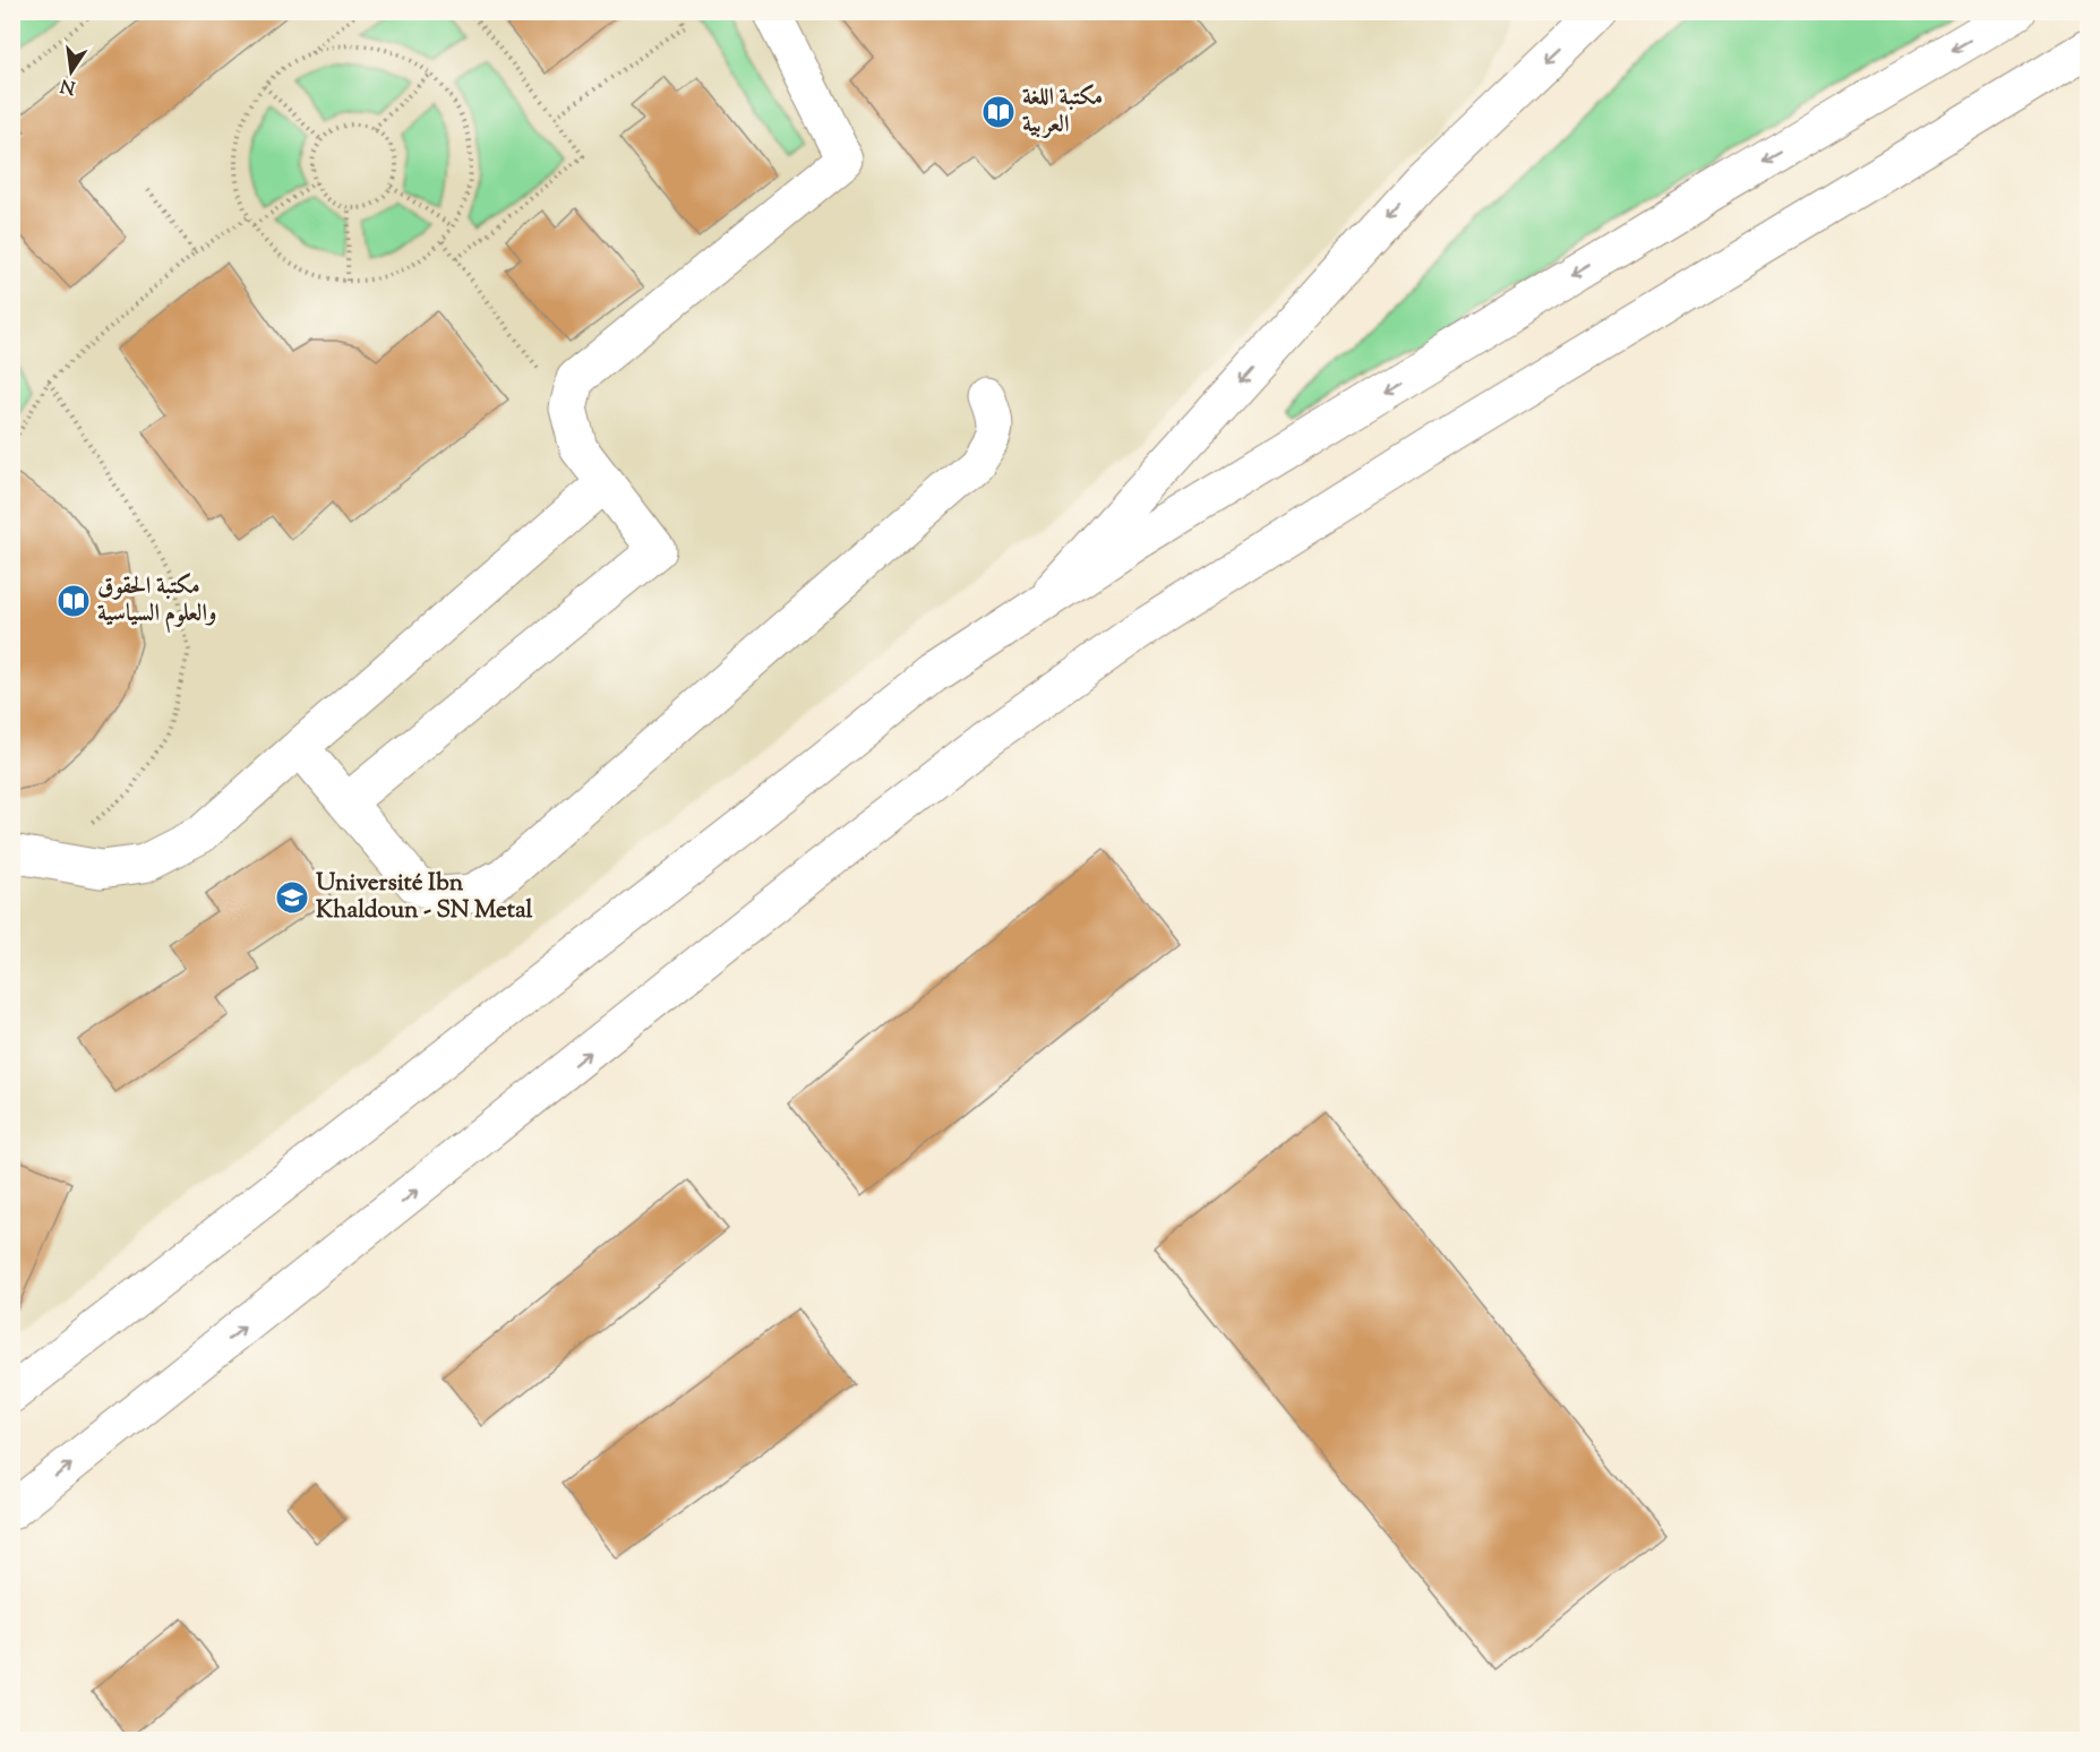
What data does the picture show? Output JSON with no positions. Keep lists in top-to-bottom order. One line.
{"places":{"library":["مكتبة اللغة العربية","مكتبة الحقوق والعلوم السياسية"],"school or university":["Université Ibn Khaldoun - SN Metal"]},"north":"bottom"}
